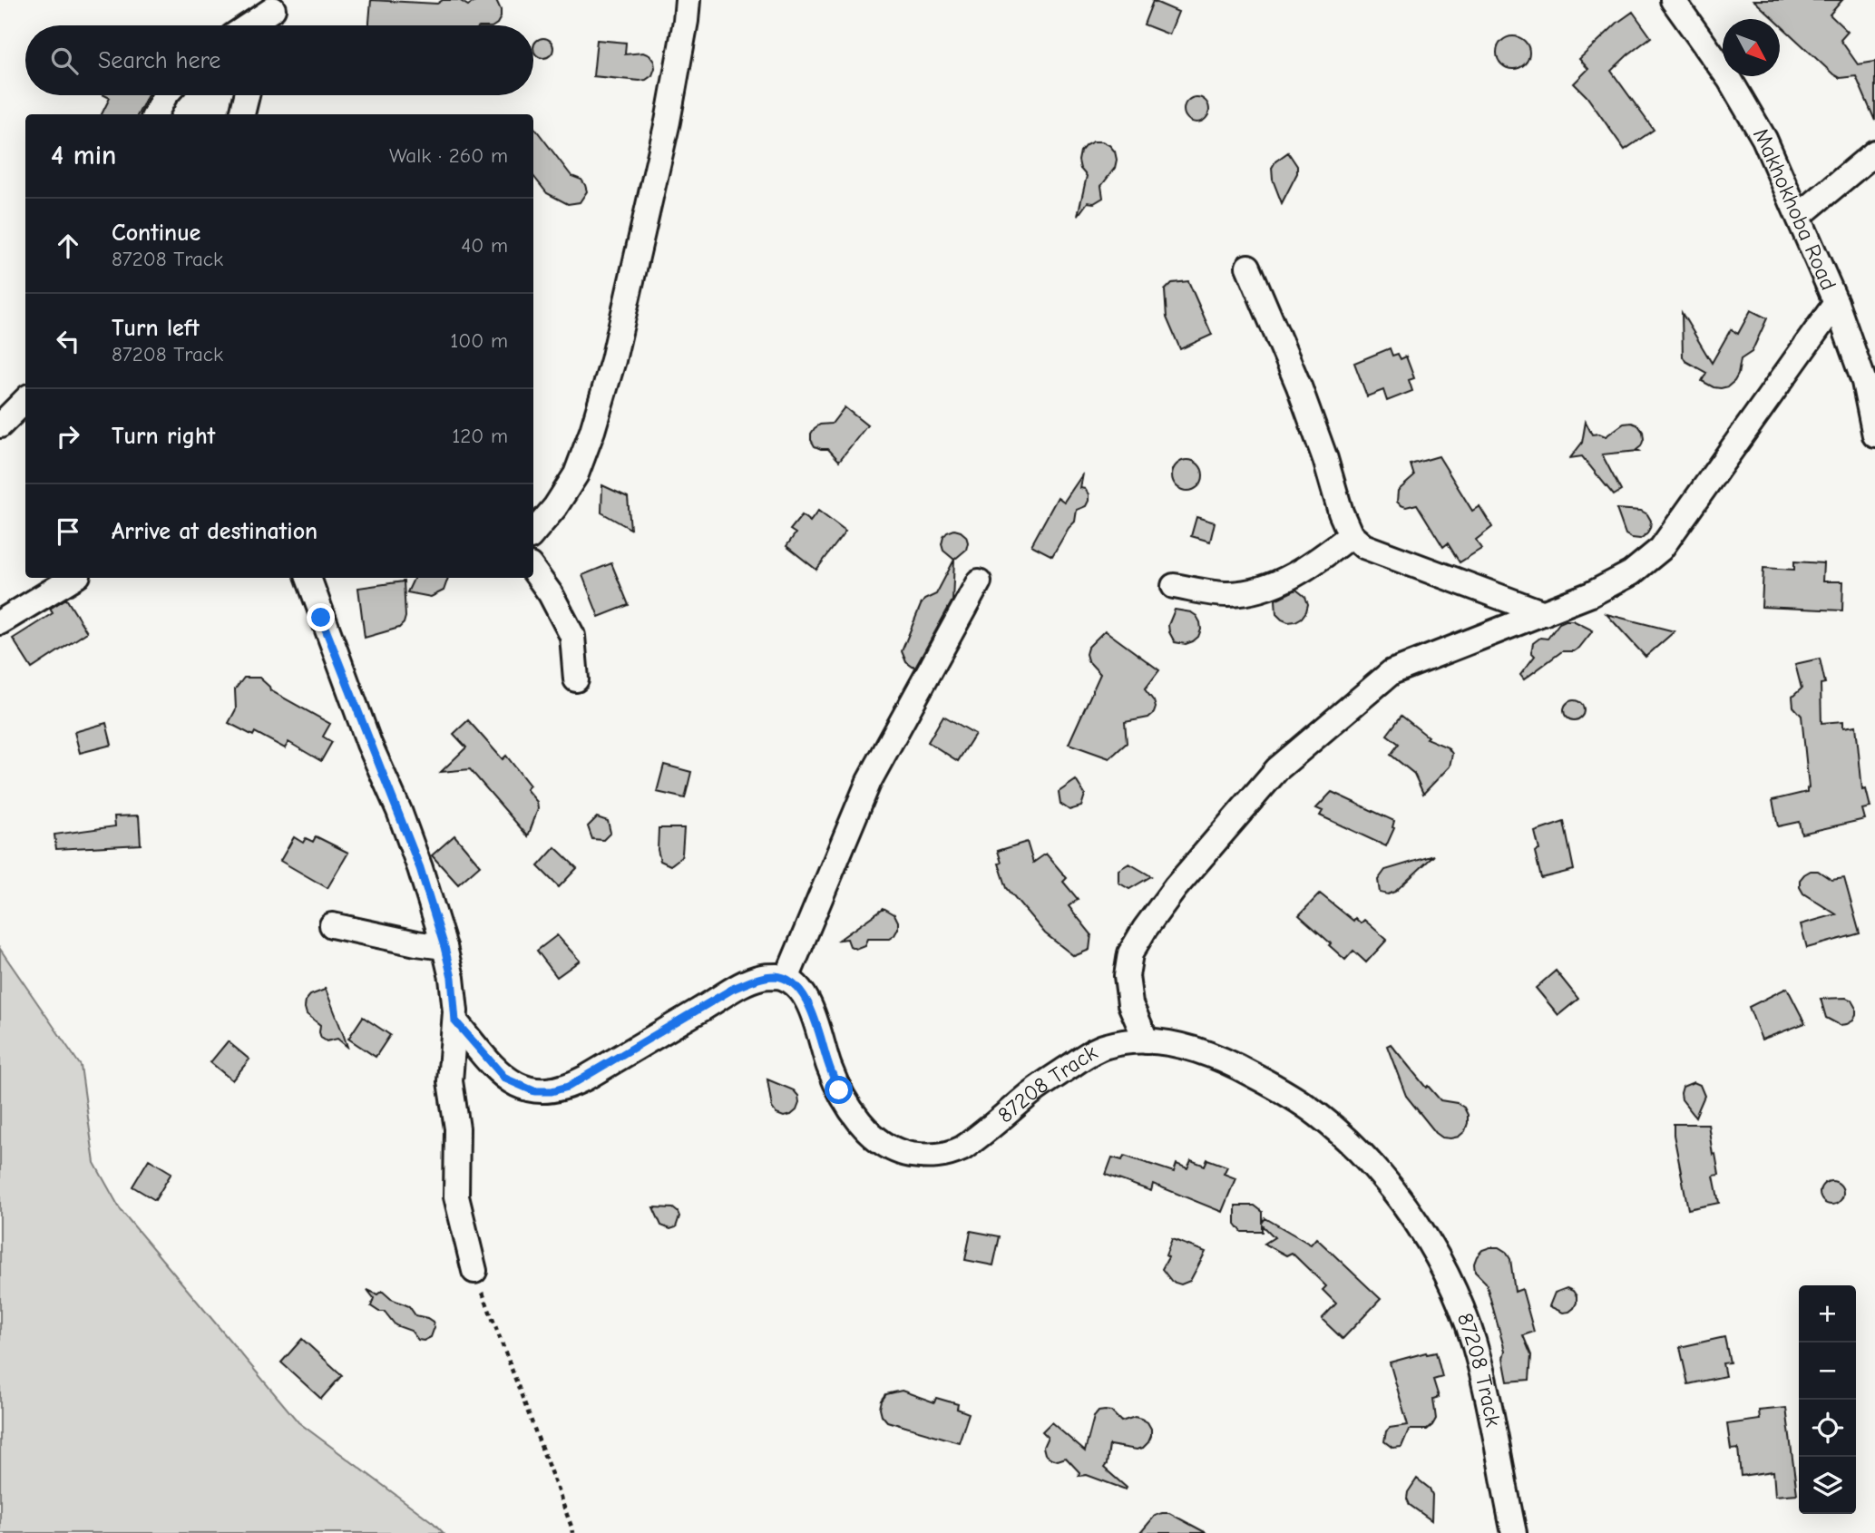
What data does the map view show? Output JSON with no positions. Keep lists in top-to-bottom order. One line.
{"streets":{"street":["Makhokhoba Road","87208 Track"]},"north":"bottom right","page":{"search":"Search here","heading":["4 min","Walk · 260 m"],"list":[["Continue","87208 Track","40 m"],["Turn left","87208 Track","100 m"],["Turn right","120 m"],"Arrive at destination"],"map_buttons":["+","−"]}}
